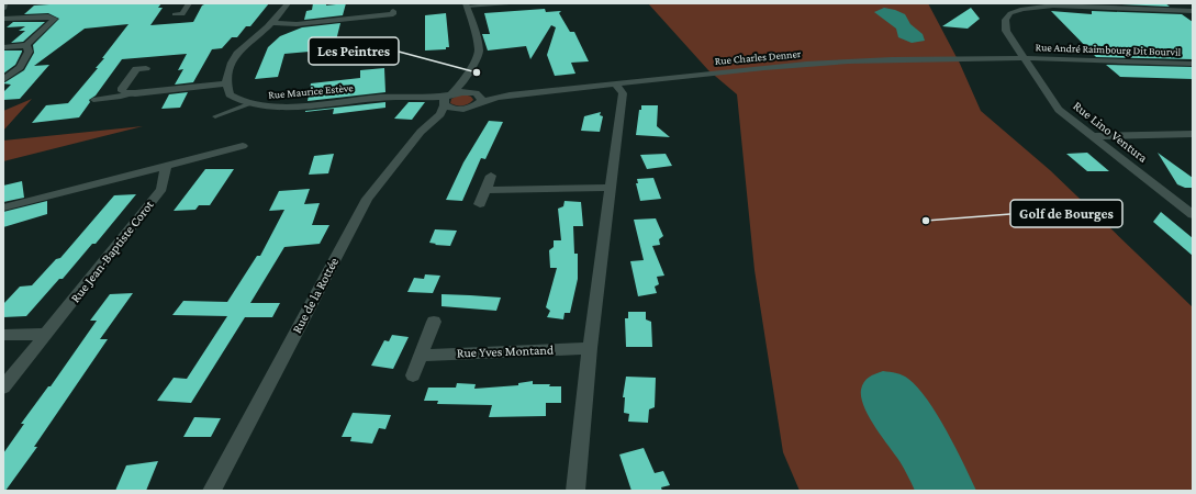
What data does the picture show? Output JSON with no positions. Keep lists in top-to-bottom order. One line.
{"streets":{"street":["Rue André Raimbourg Dit Bourvil","Rue Charles Denner","Rue Maurice Estève","Rue Lino Ventura","Rue Jean-Baptiste Corot","Rue de la Rottée","Rue Yves Montand"]},"crossings":[["Rue André Raimbourg Dit Bourvil","Rue Charles Denner"],["Rue André Raimbourg Dit Bourvil","Rue Lino Ventura"],["Rue Charles Denner","Rue Lino Ventura"],["Rue Charles Denner","Rue de la Rottée"],["Rue Maurice Estève","Rue de la Rottée"]],"places":["Les Peintres","Golf de Bourges"]}
